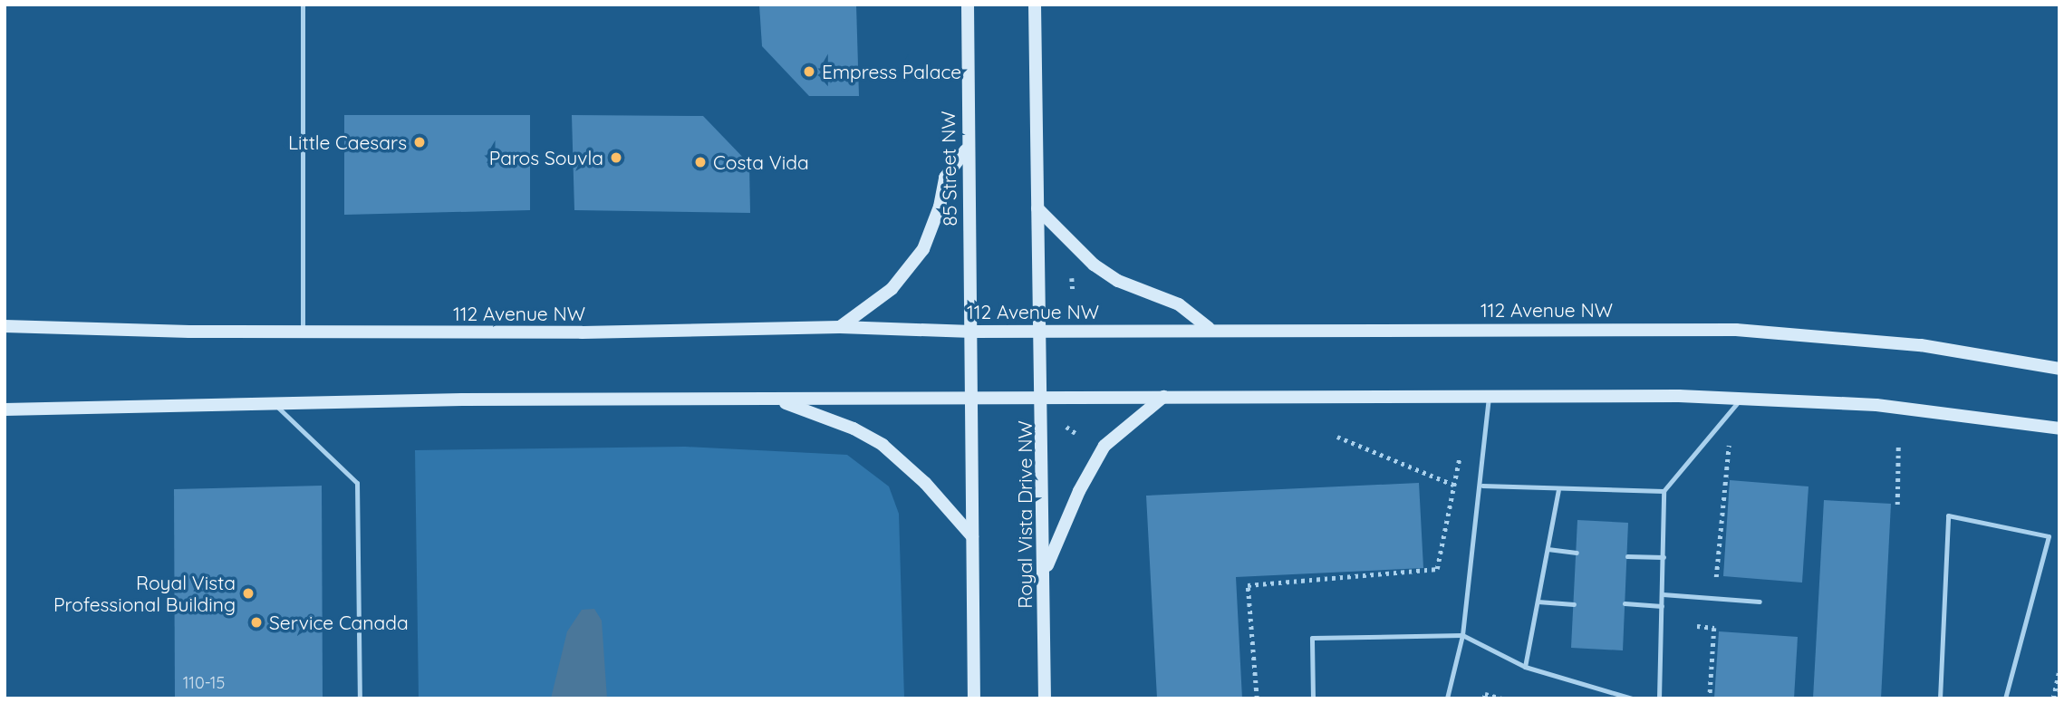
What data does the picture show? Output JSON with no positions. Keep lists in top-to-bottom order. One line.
{"streets":{"street":["85 Street NW","112 Avenue NW","Royal Vista Drive NW"]},"crossings":[["85 Street NW","112 Avenue NW"],["112 Avenue NW","Royal Vista Drive NW"]],"places":["Empress Palace","Little Caesars","Paros Souvla","Costa Vida","Royal Vista Professional Building","Service Canada"],"house_numbers":["110-15"]}
